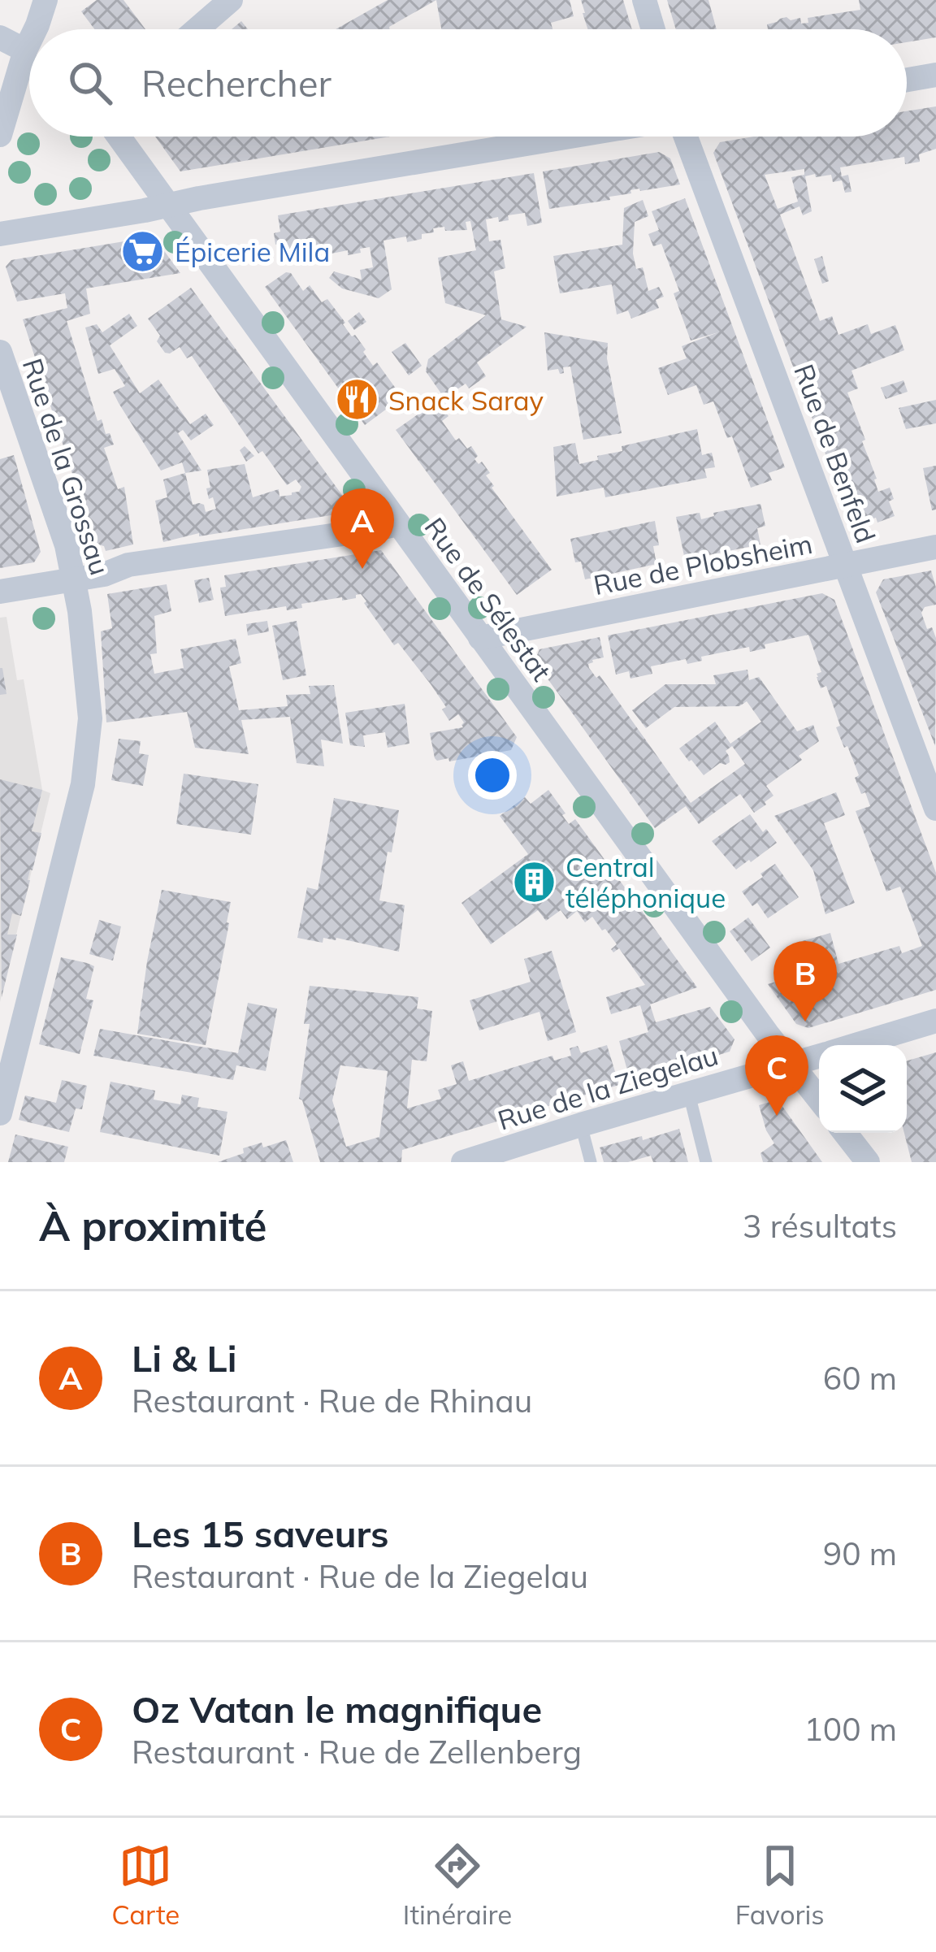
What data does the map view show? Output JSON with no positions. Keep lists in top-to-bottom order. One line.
{"streets":{"street":["Rue de Benfeld","Rue de la Grossau","Rue de Plobsheim","Rue de Sélestat","Rue de la Ziegelau"]},"crossings":[["Rue de Benfeld","Rue de Plobsheim"],["Rue de Plobsheim","Rue de Sélestat"],["Rue de Sélestat","Rue de la Ziegelau"]],"places":{"supermarket":["Épicerie Mila"],"restaurant":["Snack Saray"],"building":["Central téléphonique"]},"page":{"search":"Rechercher","pins":["A","B","C"],"heading":["À proximité","3 résultats"],"list":[{"mark":"A","name":"Li & Li","note":"Restaurant · Rue de Rhinau","value":"60 m"},{"mark":"B","name":"Les 15 saveurs","note":"Restaurant · Rue de la Ziegelau","value":"90 m"},{"mark":"C","name":"Oz Vatan le magnifique","note":"Restaurant · Rue de Zellenberg","value":"100 m"}],"nav":["Carte","Itinéraire","Favoris"]}}
